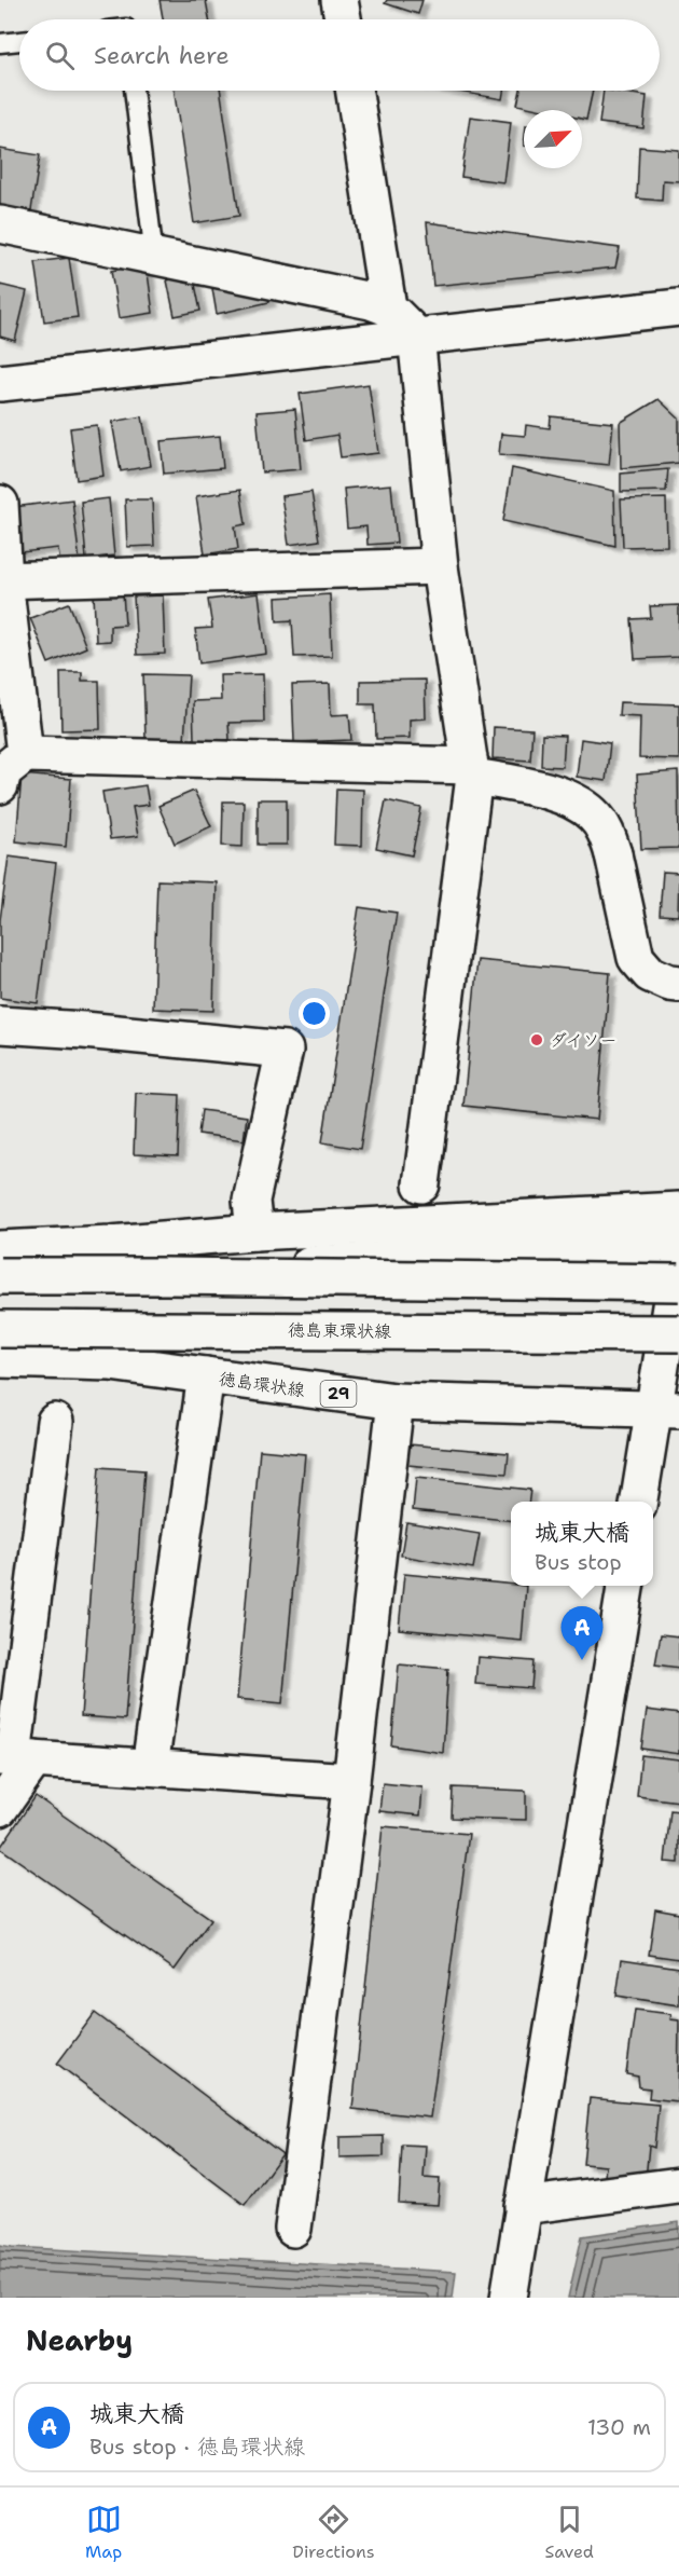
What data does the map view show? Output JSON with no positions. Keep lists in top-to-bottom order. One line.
{"streets":{"street":["徳島東環状線","徳島環状線","29"]},"places":["ダイソー"],"north":"top right","page":{"search":"Search here","popup":["城東大橋","Bus stop"],"pins":"A","heading":"Nearby","list":[{"mark":"A","name":"城東大橋","note":"Bus stop · 徳島環状線","value":"130 m"}],"nav":["Map","Directions","Saved"]}}
